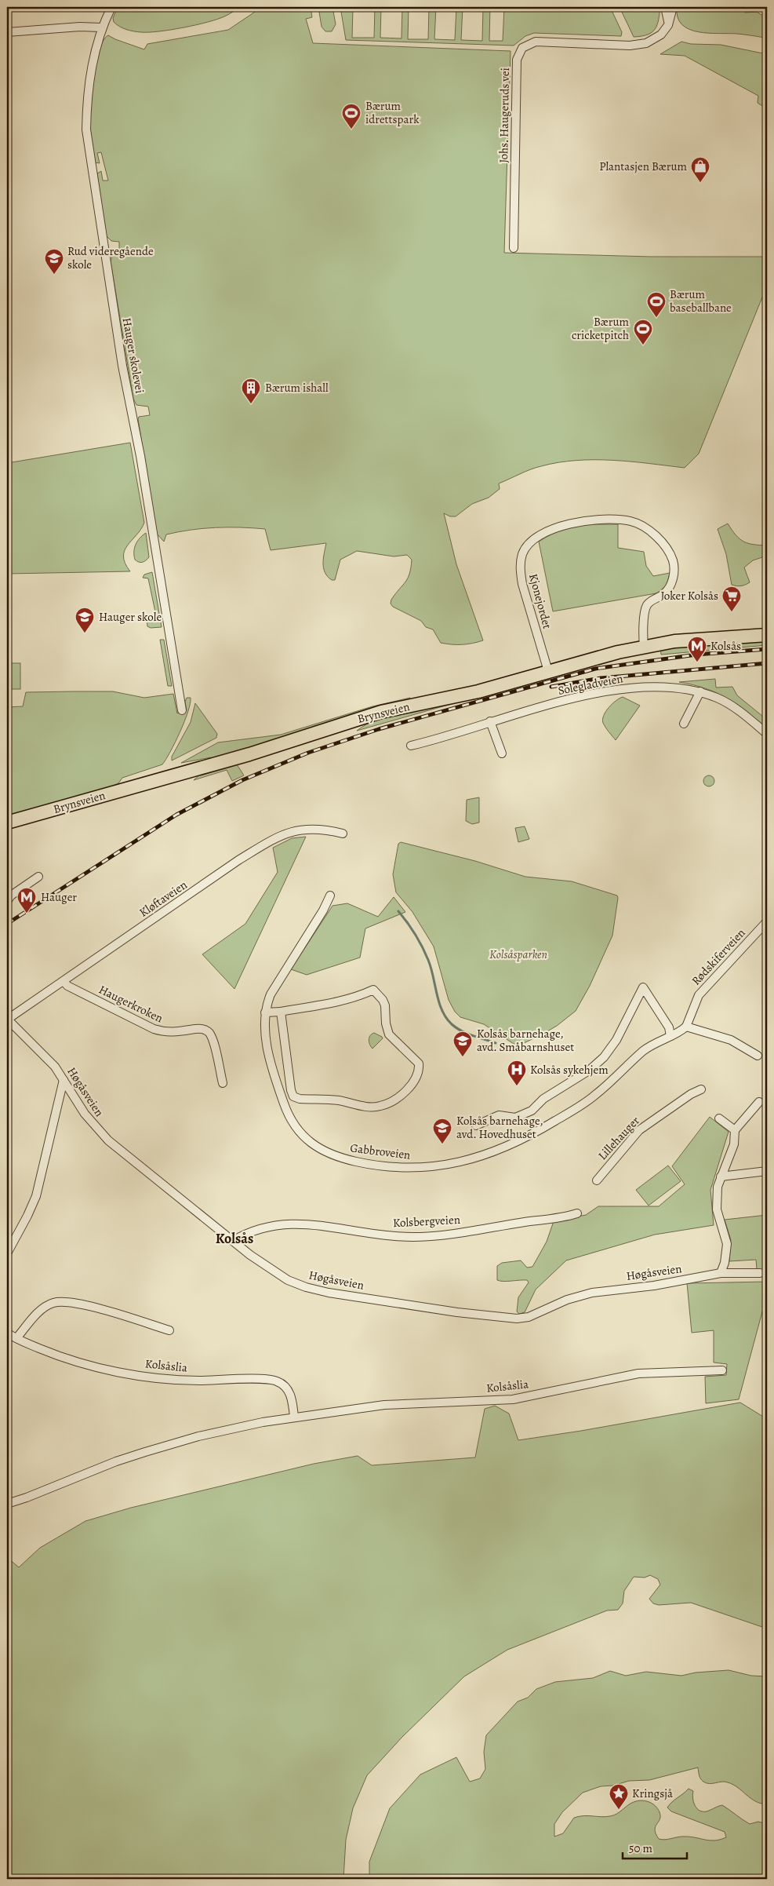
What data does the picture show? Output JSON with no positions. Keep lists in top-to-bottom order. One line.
{"streets":{"main road":["Brynsveien"],"street":["Johs. Haugeruds vei","Hauger skolevei","Kjonejordet","Solegladveien","Kløftaveien","Rødskiferveien","Haugerkroken","Høgåsveien","Lillehauger","Gabbroveien","Kolsbergveien","Kolsåslia"]},"crossings":[["Kjonejordet","Brynsveien"],["Kløftaveien","Haugerkroken"],["Kløftaveien","Høgåsveien"],["Rødskiferveien","Gabbroveien"],["Høgåsveien","Kolsbergveien"]],"districts":["Kolsås"],"parks":["Kolsåsparken"],"places":{"sports":["Bærum idrettspark","Bærum baseballbane","Bærum cricketpitch"],"shop":["Plantasjen Bærum"],"school or university":["Rud videregående skole","Hauger skole","Kolsås barnehage, avd. Småbarnshuset","Kolsås barnehage, avd. Hovedhuset"],"building":["Bærum ishall"],"supermarket":["Joker Kolsås"],"metro station":["Kolsås","Hauger"],"hospital":["Kolsås sykehjem"],"place":["Kringsjå"]},"scale_bar":"50 m"}
